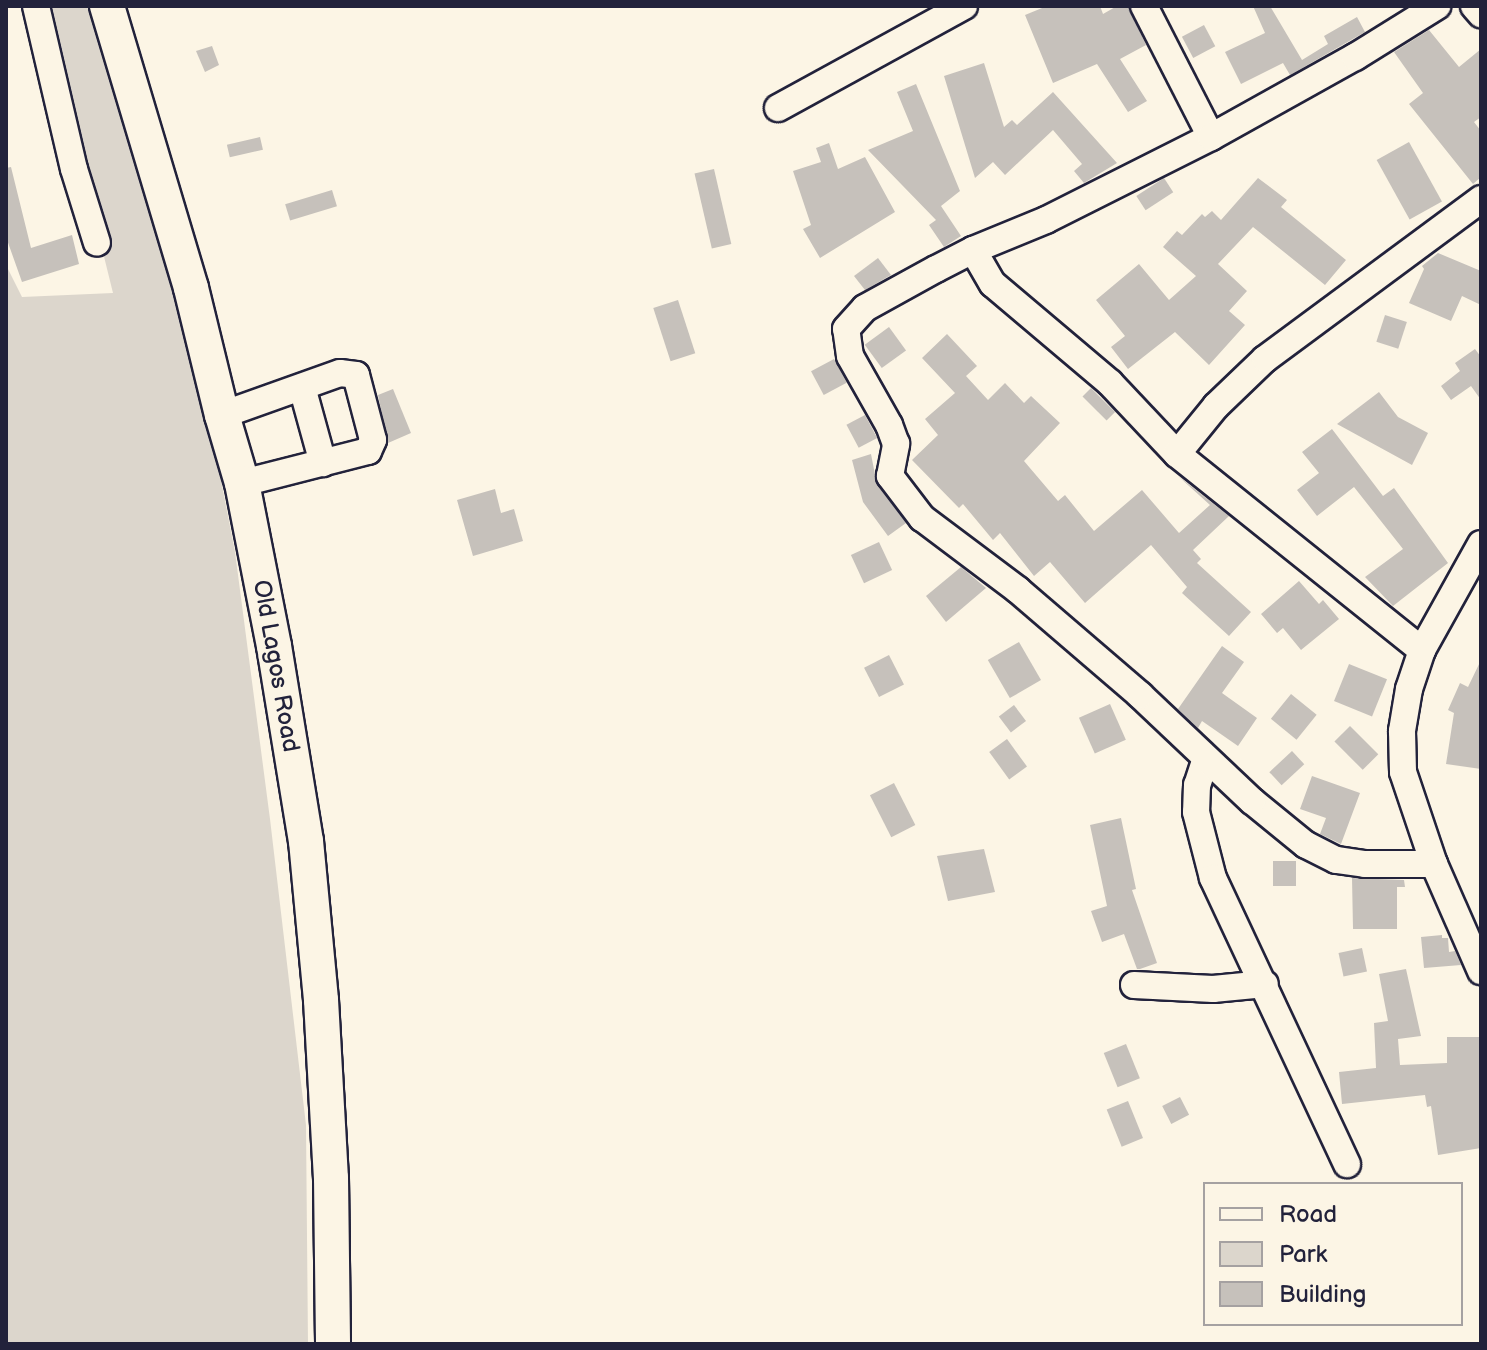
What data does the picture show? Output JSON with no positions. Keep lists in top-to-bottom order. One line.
{"streets":{"main road":["Old Lagos Road"]},"legend":["Road","Park","Building"]}
